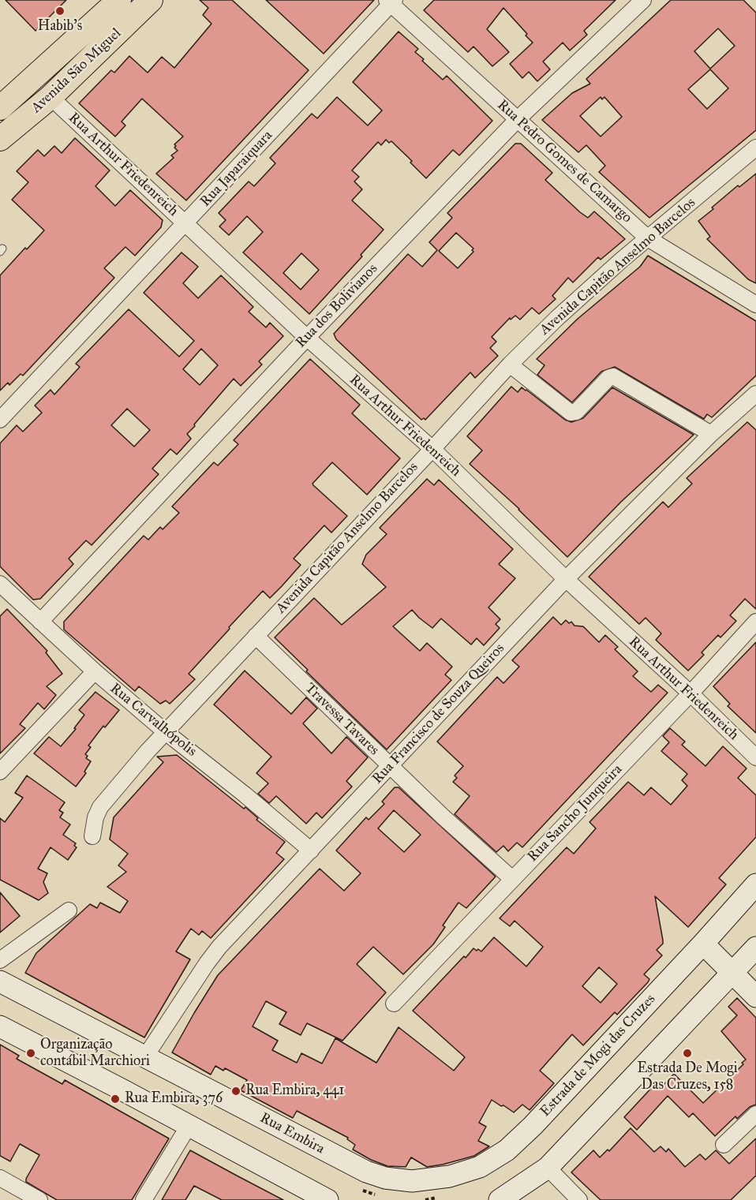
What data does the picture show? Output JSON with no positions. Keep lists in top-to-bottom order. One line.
{"streets":{"main road":["Avenida São Miguel","Estrada de Mogi das Cruzes","Rua Embira"],"street":["Rua Pedro Gomes de Camargo","Rua Arthur Friedenreich","Rua Japaraiquara","Avenida Capitão Anselmo Barcelos","Rua dos Bolivianos","Rua Francisco de Souza Queiros","Travessa Tavares","Rua Carvalhópolis","Rua Sancho Junqueira"]},"crossings":[["Avenida São Miguel","Rua Arthur Friedenreich"],["Rua Pedro Gomes de Camargo","Rua Japaraiquara"],["Rua Pedro Gomes de Camargo","Avenida Capitão Anselmo Barcelos"],["Rua Pedro Gomes de Camargo","Rua dos Bolivianos"],["Rua Arthur Friedenreich","Rua Japaraiquara"],["Rua Arthur Friedenreich","Avenida Capitão Anselmo Barcelos"],["Rua Arthur Friedenreich","Rua dos Bolivianos"],["Rua Arthur Friedenreich","Rua Francisco de Souza Queiros"],["Rua Arthur Friedenreich","Rua Sancho Junqueira"],["Avenida Capitão Anselmo Barcelos","Travessa Tavares"],["Avenida Capitão Anselmo Barcelos","Rua Carvalhópolis"],["Rua dos Bolivianos","Rua Carvalhópolis"],["Rua Francisco de Souza Queiros","Travessa Tavares"],["Rua Francisco de Souza Queiros","Rua Carvalhópolis"],["Rua Francisco de Souza Queiros","Rua Embira"],["Travessa Tavares","Rua Sancho Junqueira"],["Estrada de Mogi das Cruzes","Rua Embira"]],"places":["Habib's","Organização contábil Marchiori","Estrada De Mogi Das Cruzes, 158","Rua Embira, 441","Rua Embira, 376"]}
